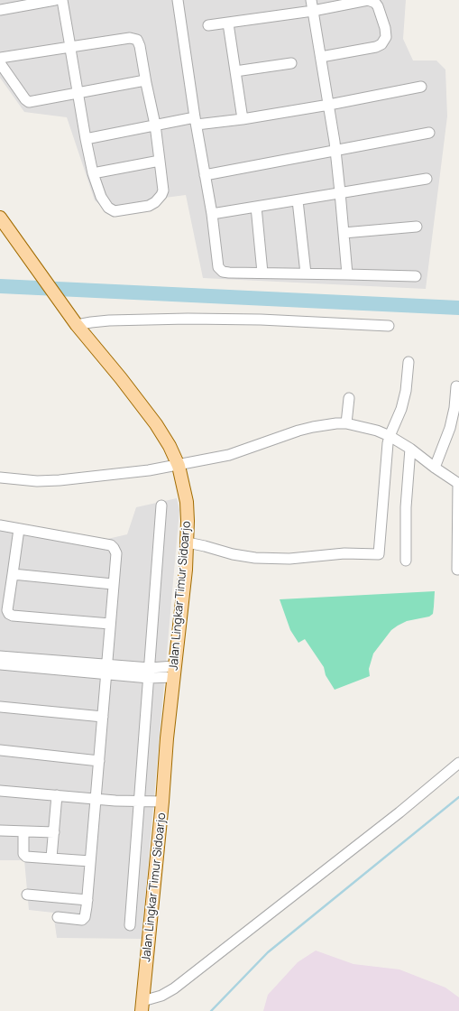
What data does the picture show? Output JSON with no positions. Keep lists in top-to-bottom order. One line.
{"streets":{"main road":["Jalan Lingkar Timur Sidoarjo"]}}
